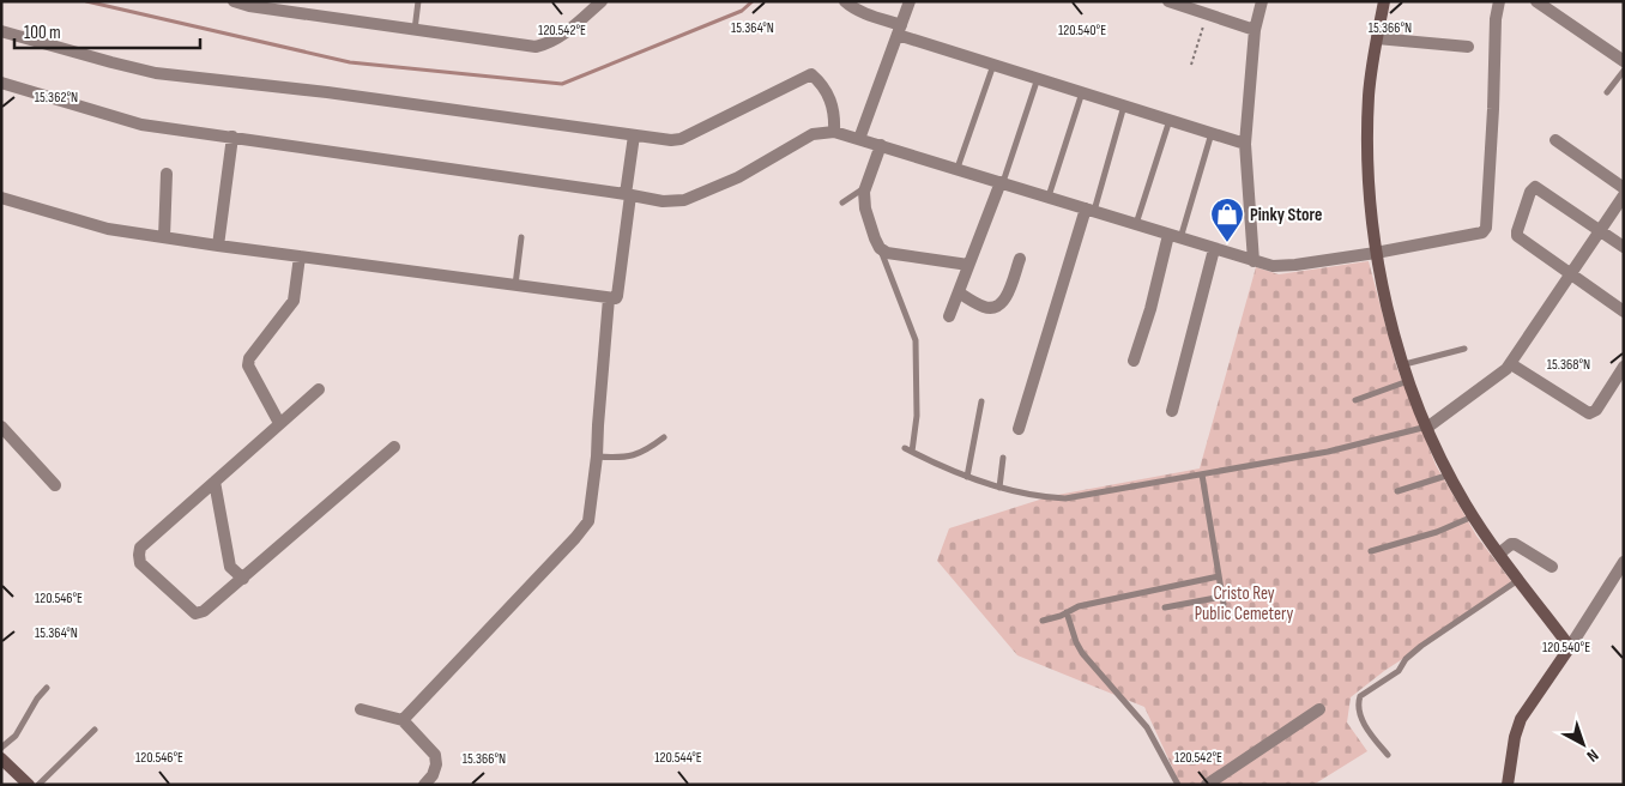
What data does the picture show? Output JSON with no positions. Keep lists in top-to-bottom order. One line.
{"parks":["Cristo Rey Public Cemetery"],"places":{"shop":["Pinky Store"]},"scale_bar":"100 m","north":"bottom right","coordinates":["15.364°N","15.366°N","120.542°E","120.540°E","15.362°N","15.368°N","120.546°E","120.544°E"]}
